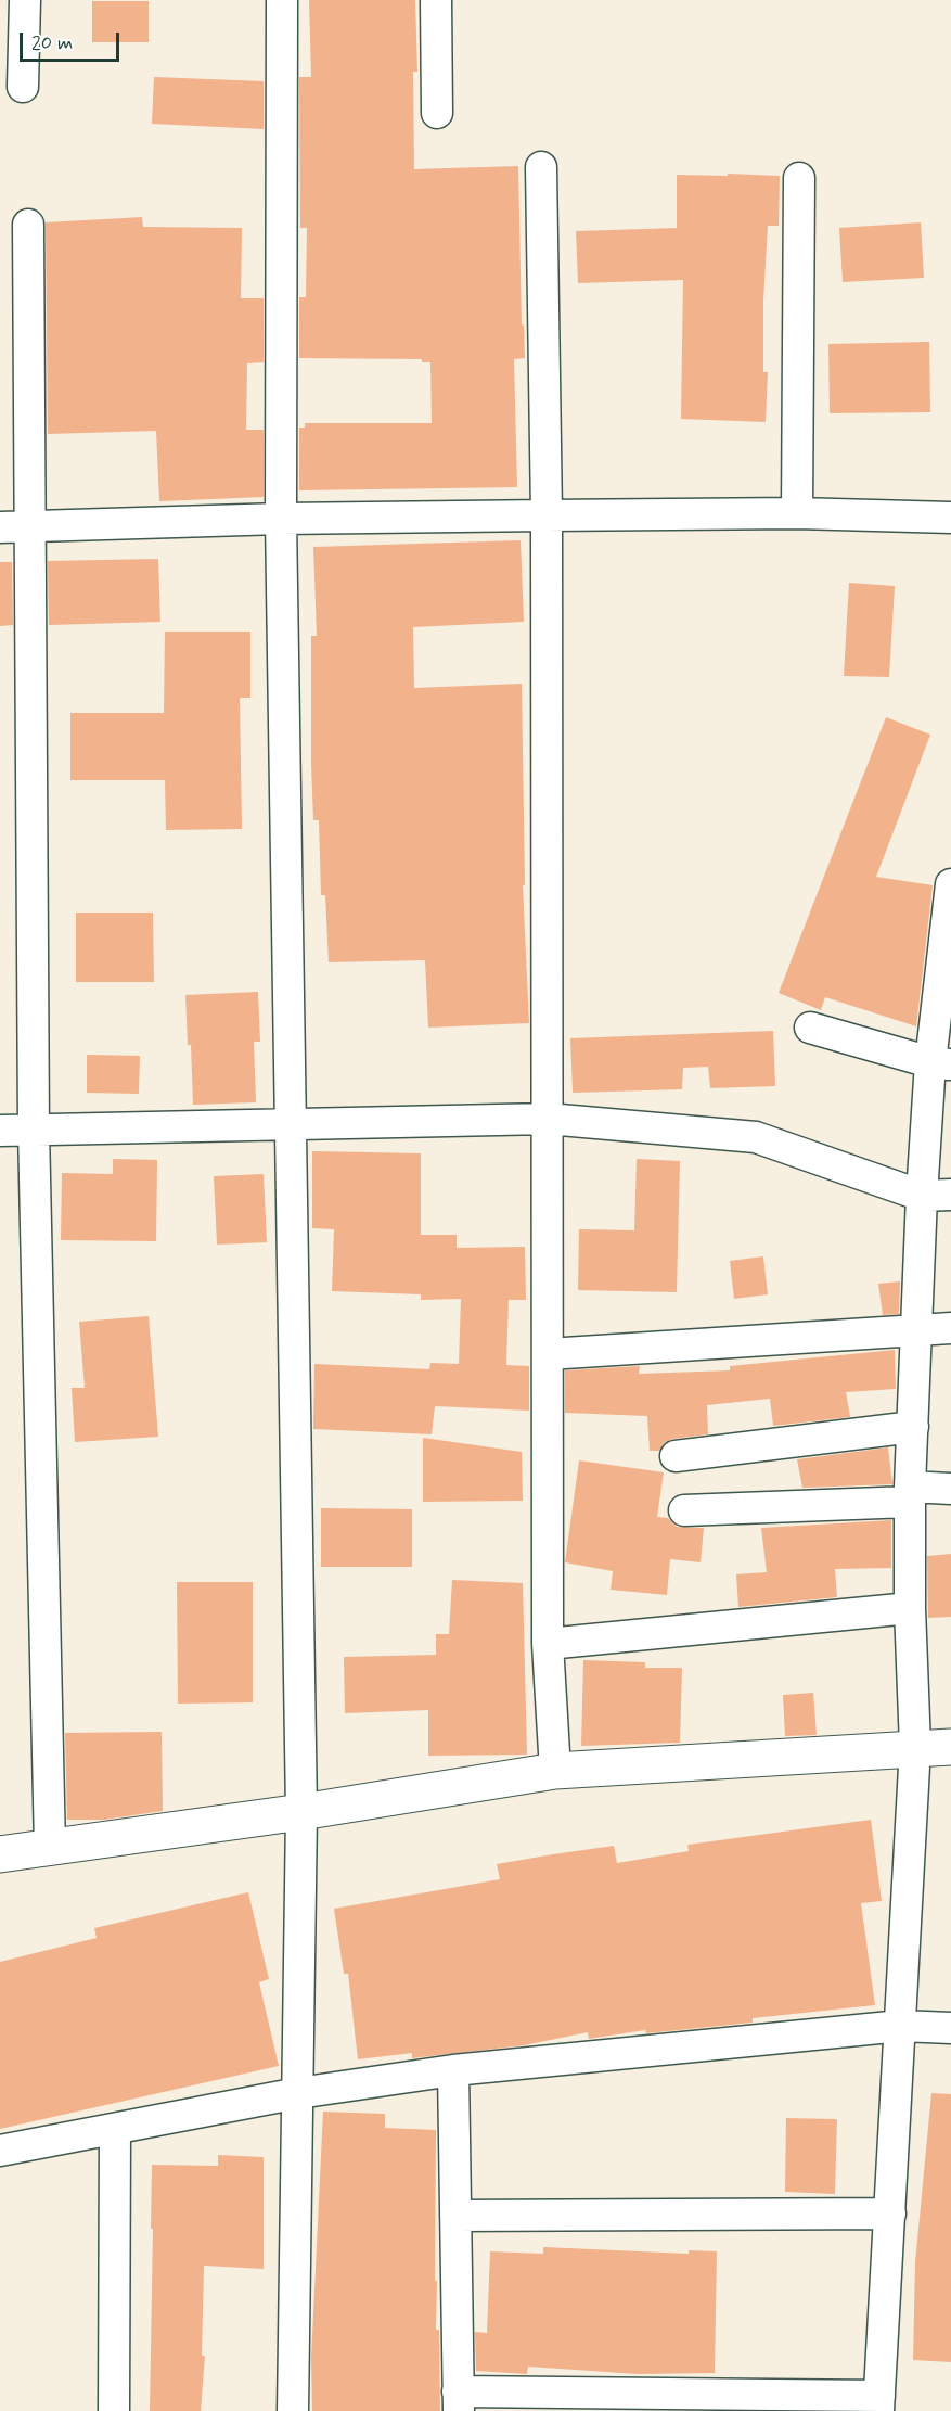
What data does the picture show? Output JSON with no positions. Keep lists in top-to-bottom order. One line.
{"scale_bar":"20 m"}
